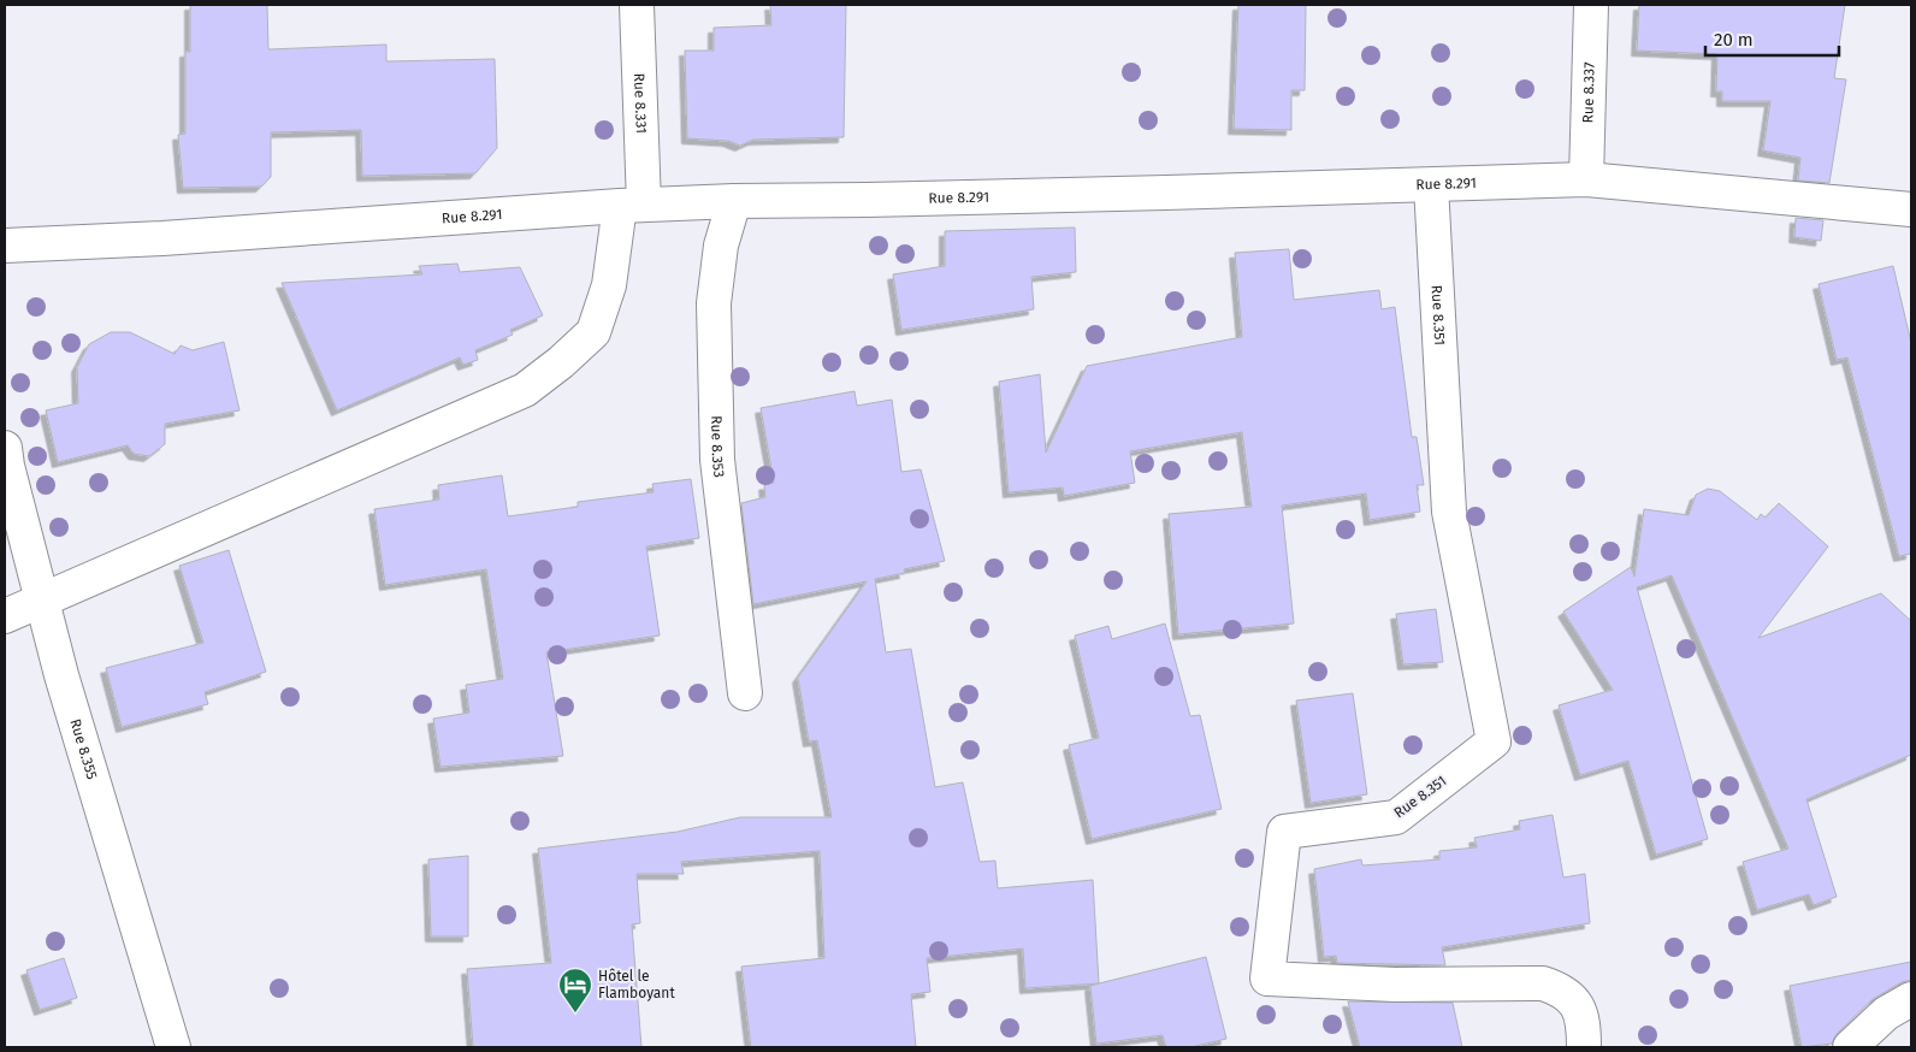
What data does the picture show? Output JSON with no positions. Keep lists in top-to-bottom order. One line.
{"streets":{"street":["Rue 8.337","Rue 8.331","Rue 8.291","Rue 8.351","Rue 8.353","Rue 8.355"]},"crossings":[["Rue 8.337","Rue 8.291"],["Rue 8.331","Rue 8.291"],["Rue 8.331","Rue 8.355"],["Rue 8.291","Rue 8.351"],["Rue 8.291","Rue 8.353"]],"places":{"hotel":["Hôtel le Flamboyant"]},"scale_bar":"20 m"}
